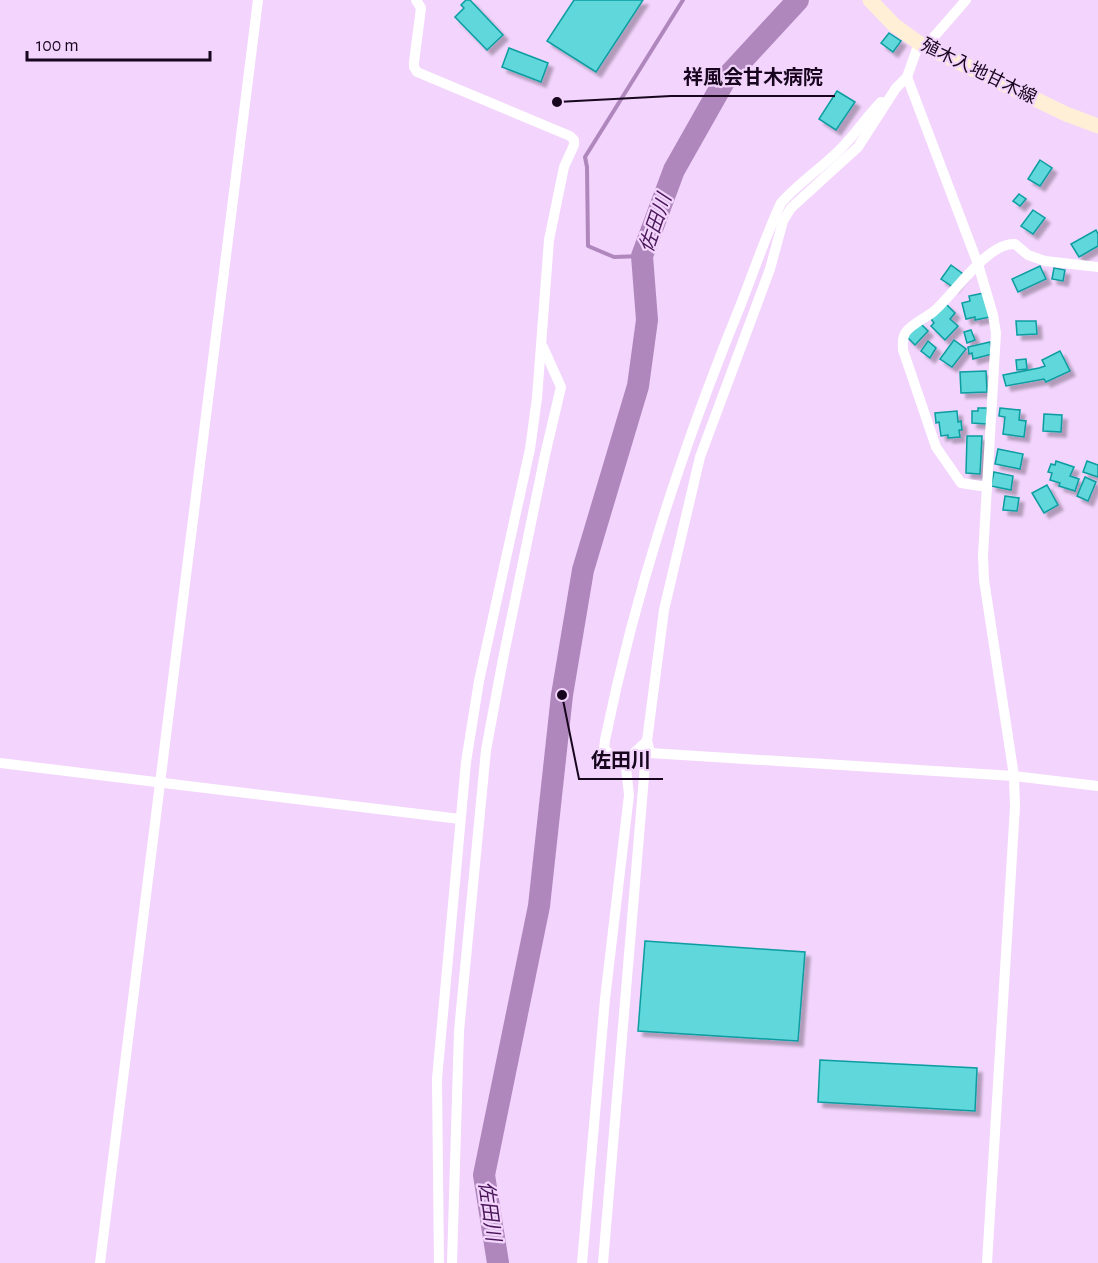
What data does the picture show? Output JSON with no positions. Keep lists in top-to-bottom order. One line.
{"streets":{"main road":["殖木入地甘木線"]},"water":["佐田川"],"places":["祥風会甘木病院","佐田川"],"scale_bar":"100 m"}
